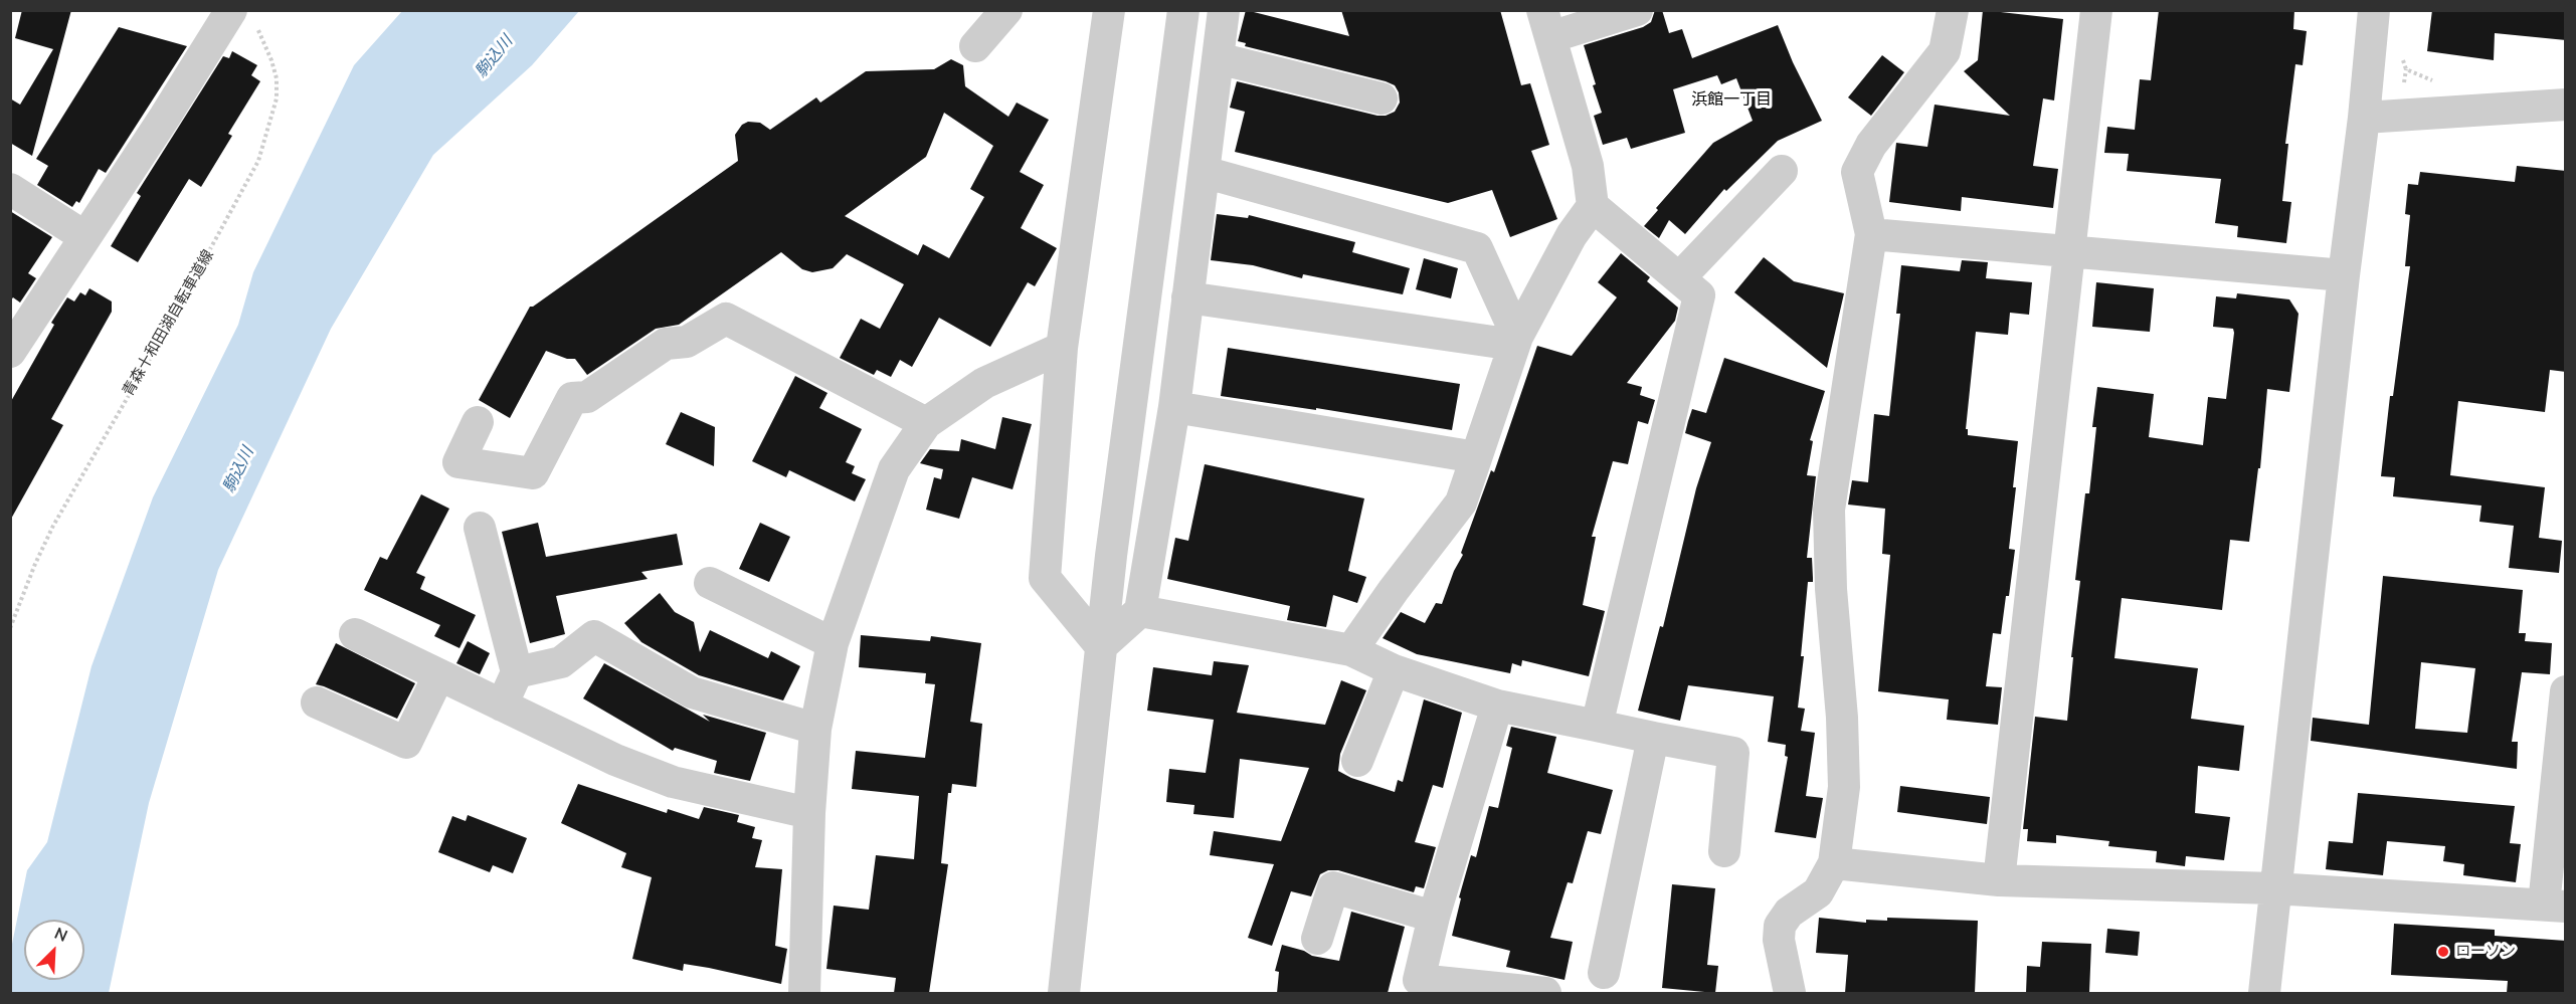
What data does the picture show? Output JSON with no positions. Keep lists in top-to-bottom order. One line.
{"streets":{"path":["青森十和田湖自転車道線"]},"districts":["浜館一丁目"],"water":["駒込川"],"places":["ローソン"],"north":"top right"}
